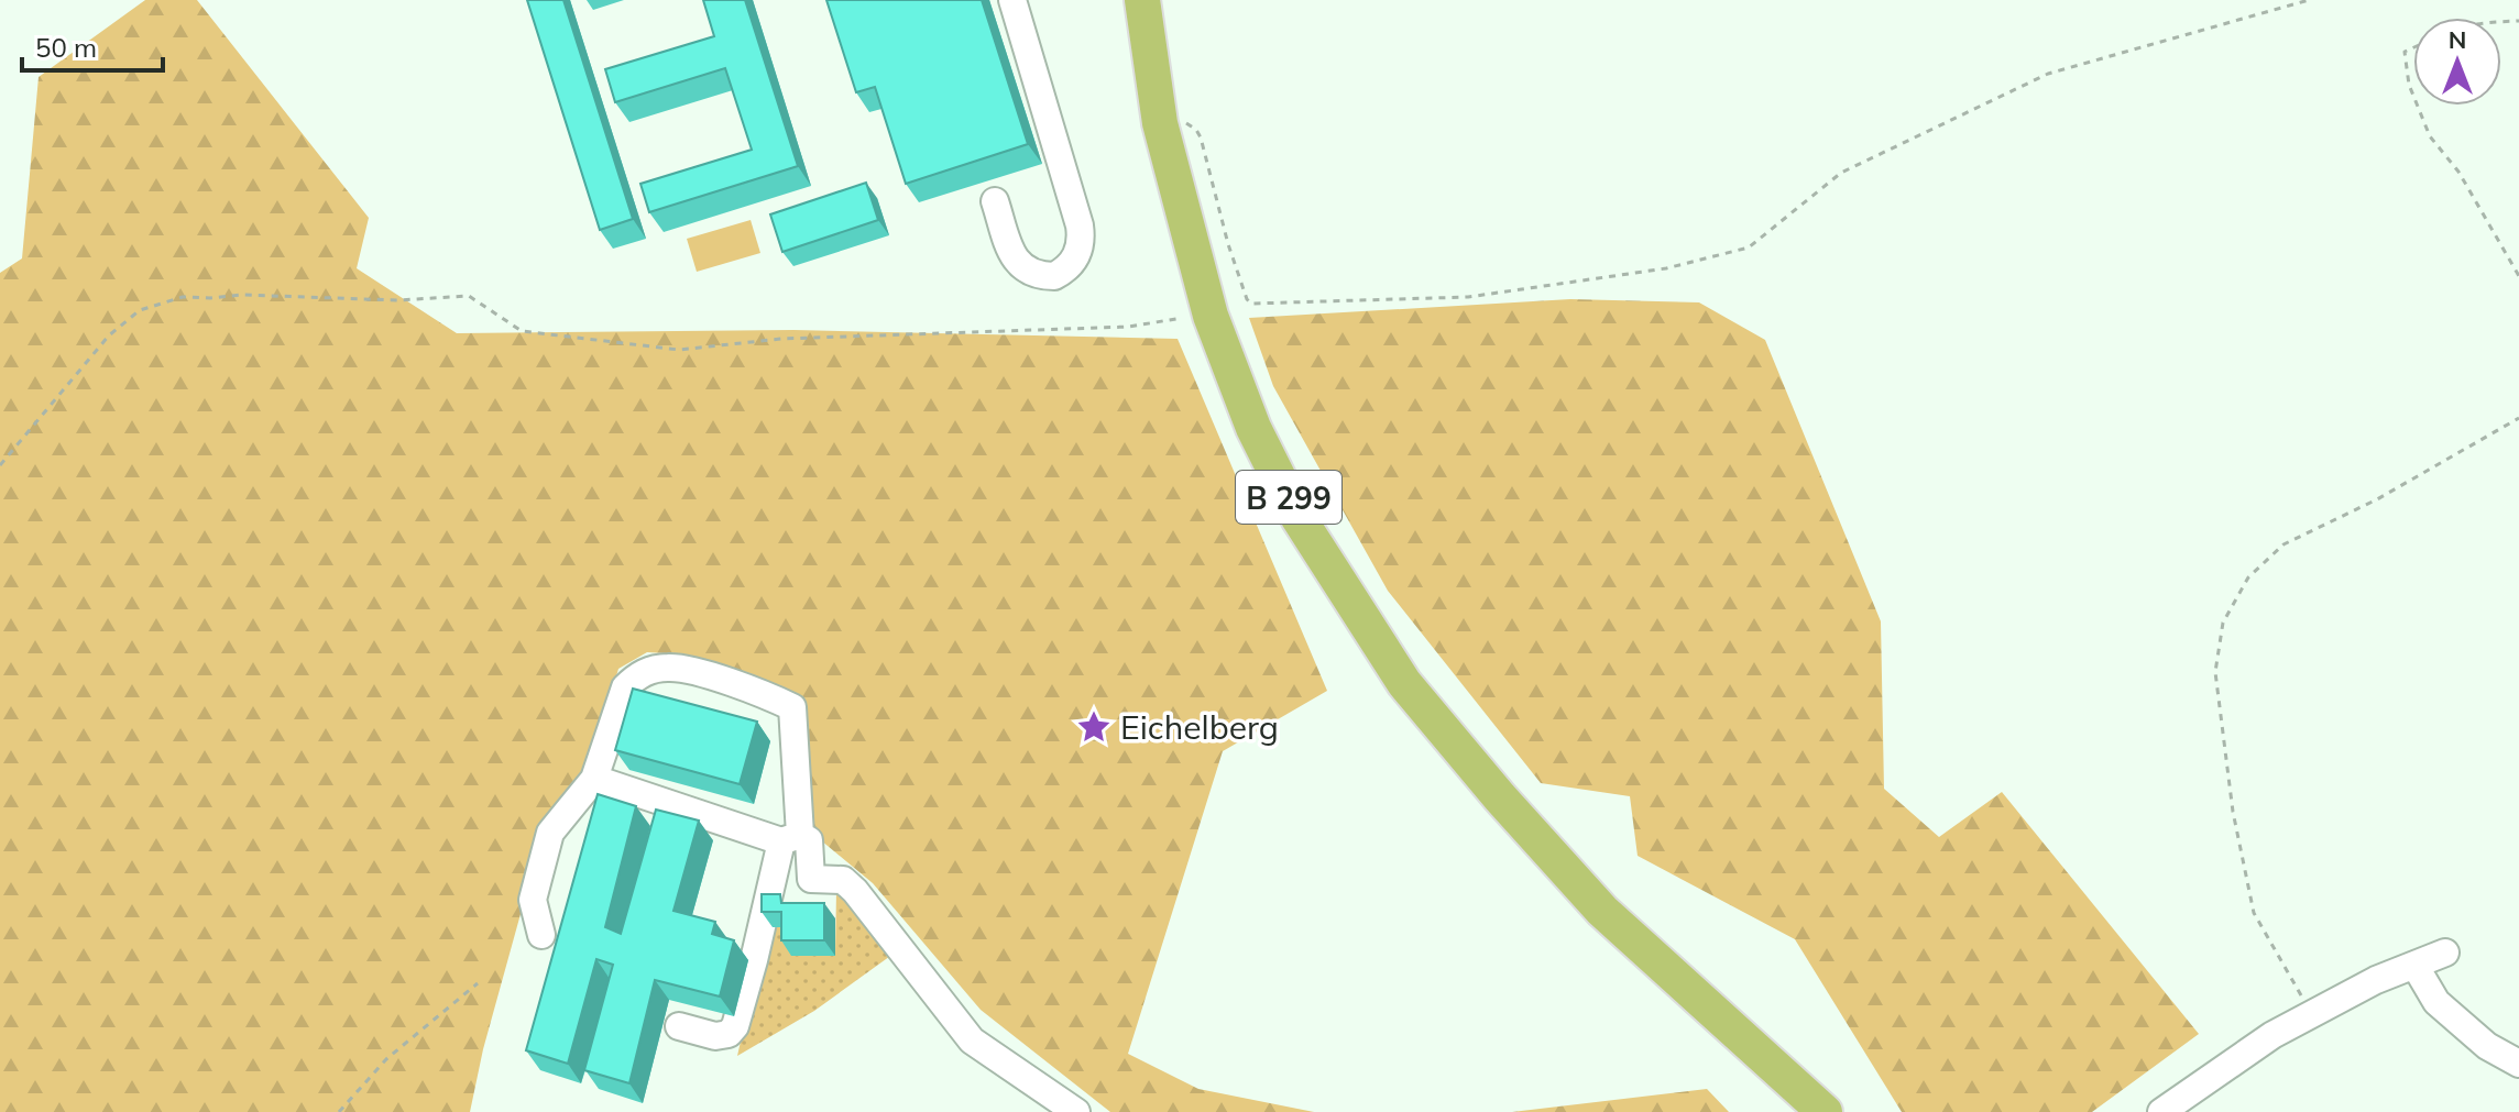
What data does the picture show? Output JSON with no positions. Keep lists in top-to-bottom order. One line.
{"streets":{"main road":["B 299"]},"places":{"place":["Eichelberg"]},"scale_bar":"50 m","north":"top"}
